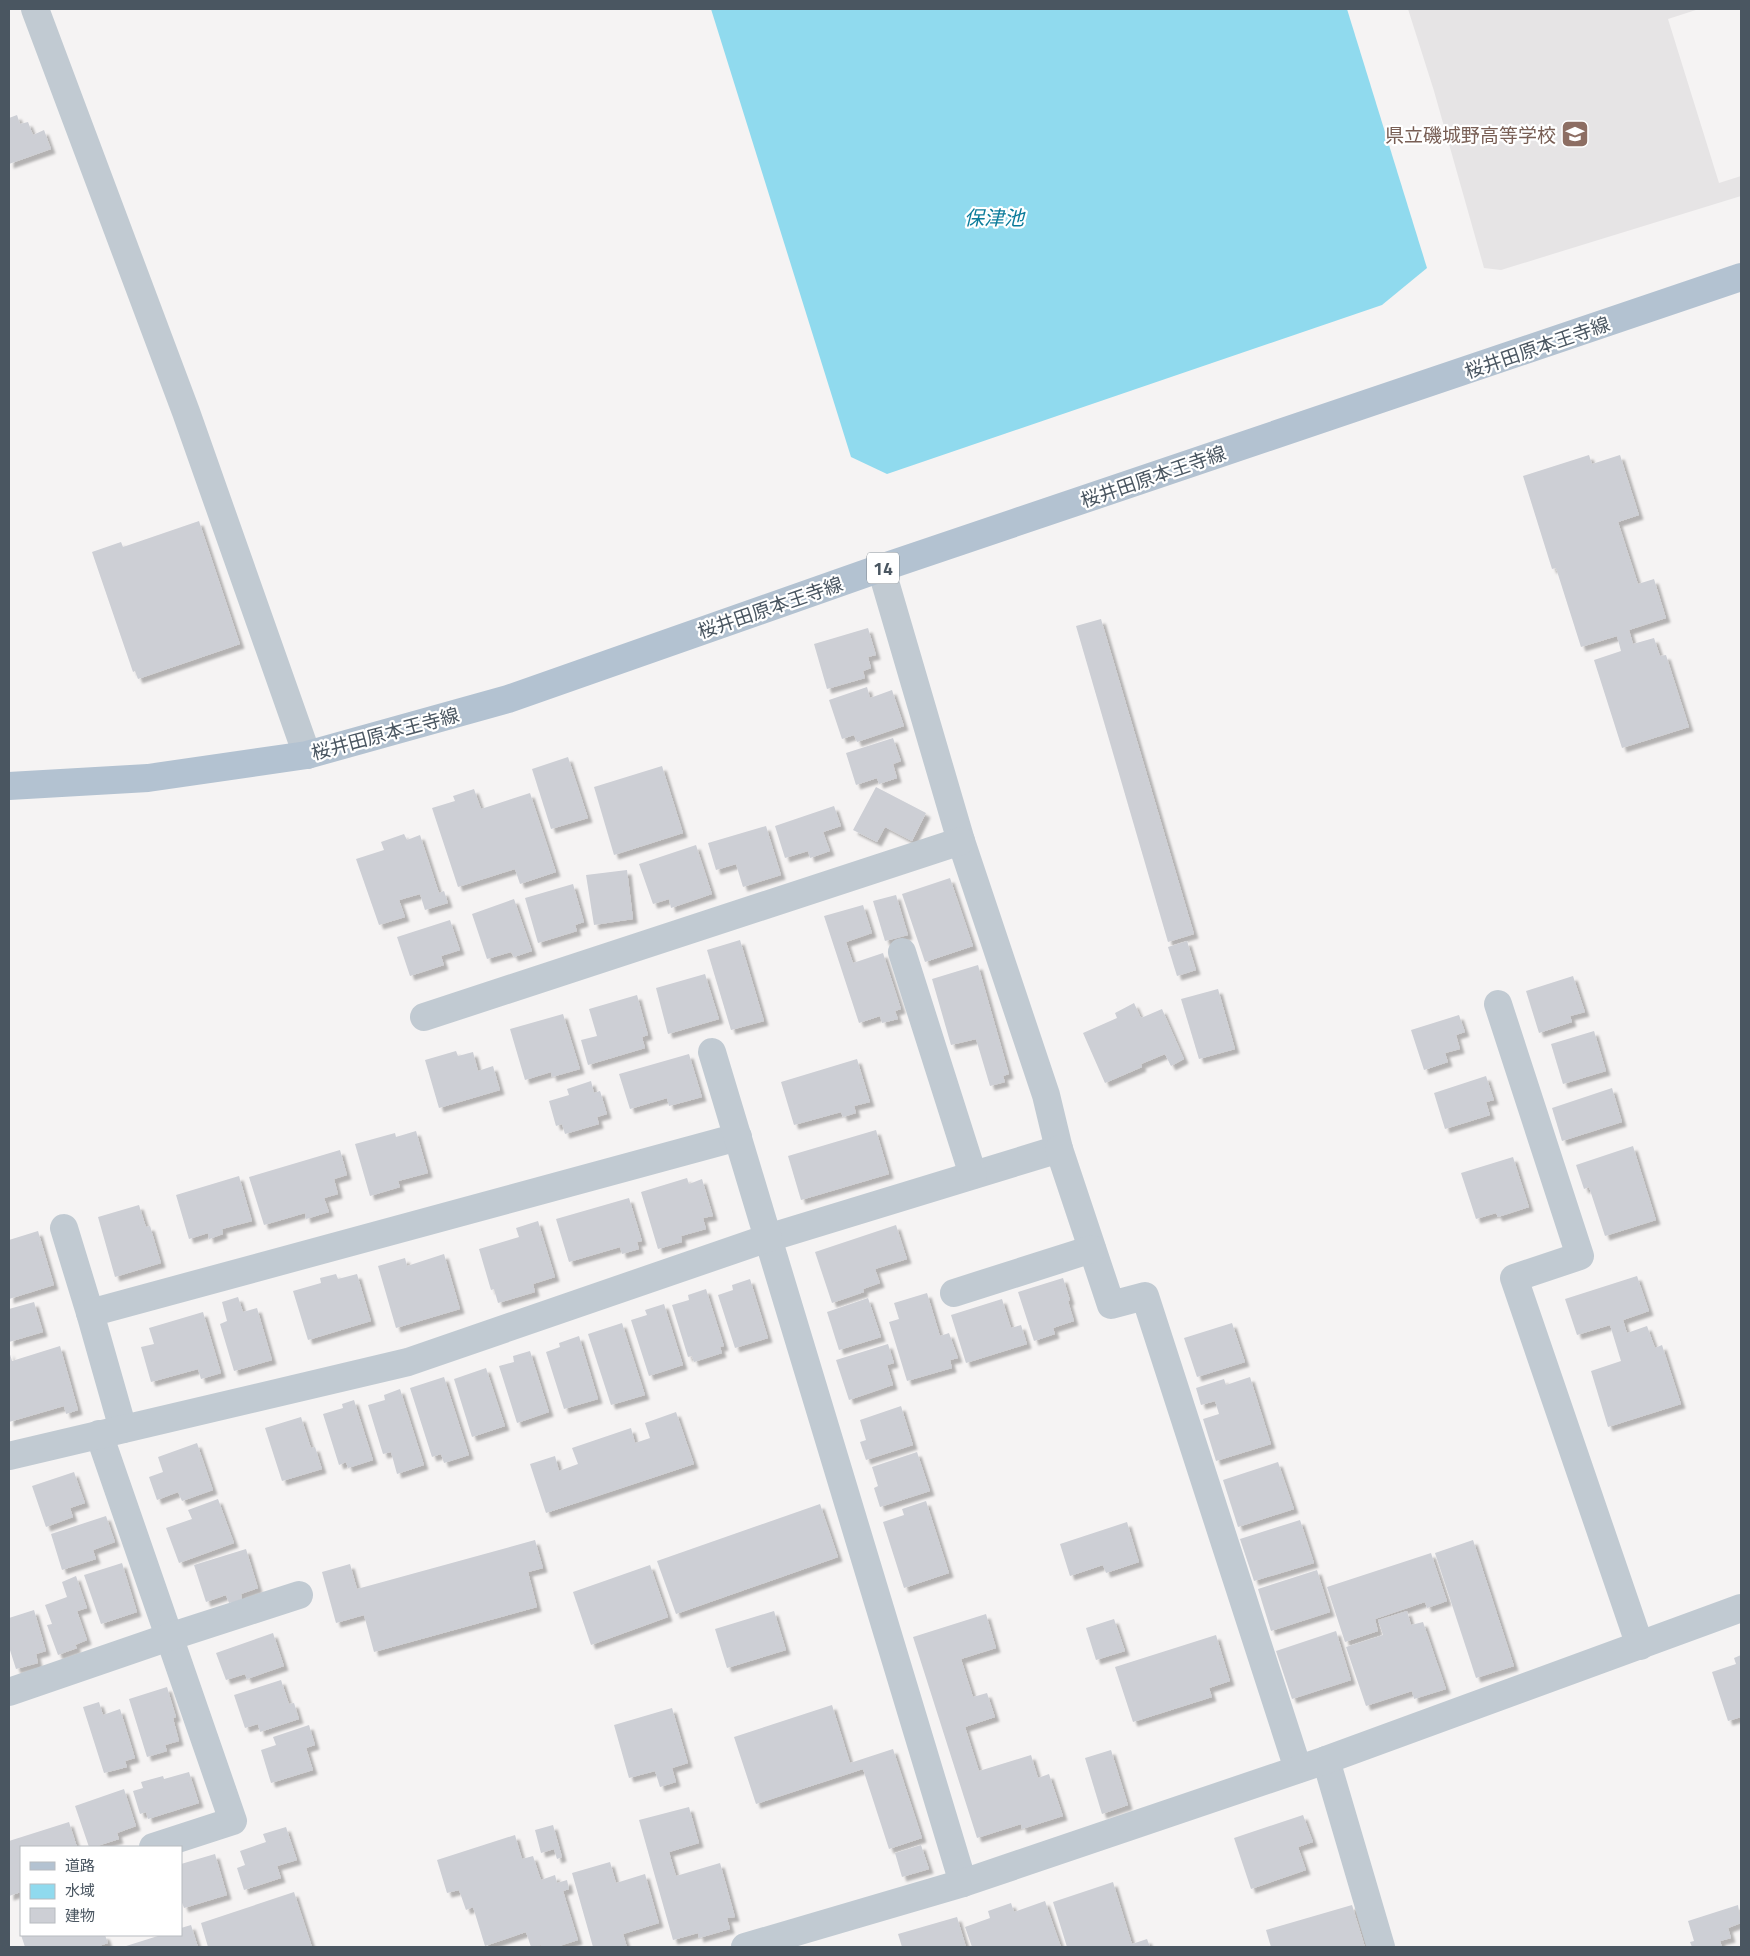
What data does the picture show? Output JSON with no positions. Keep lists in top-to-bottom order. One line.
{"streets":{"main road":["桜井田原本王寺線","14"]},"water":["保津池"],"places":{"school or university":["県立磯城野高等学校"]},"legend":["道路","水域","建物"]}
